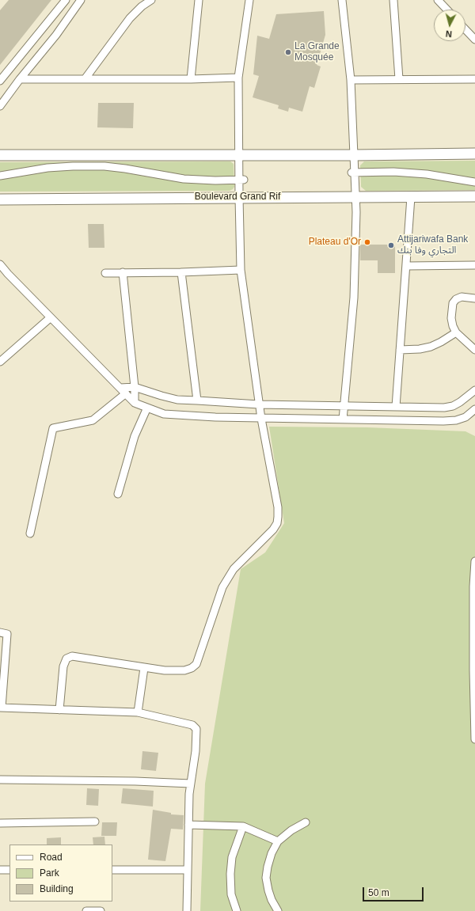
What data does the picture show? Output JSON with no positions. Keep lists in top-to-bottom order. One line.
{"streets":{"street":["Boulevard Grand Rif"]},"places":["La Grande Mosquée","Plateau d'Or","Attijariwafa Bank التجاري وفا بنك"],"legend":["Road","Park","Building"],"scale_bar":"50 m","north":"bottom"}
